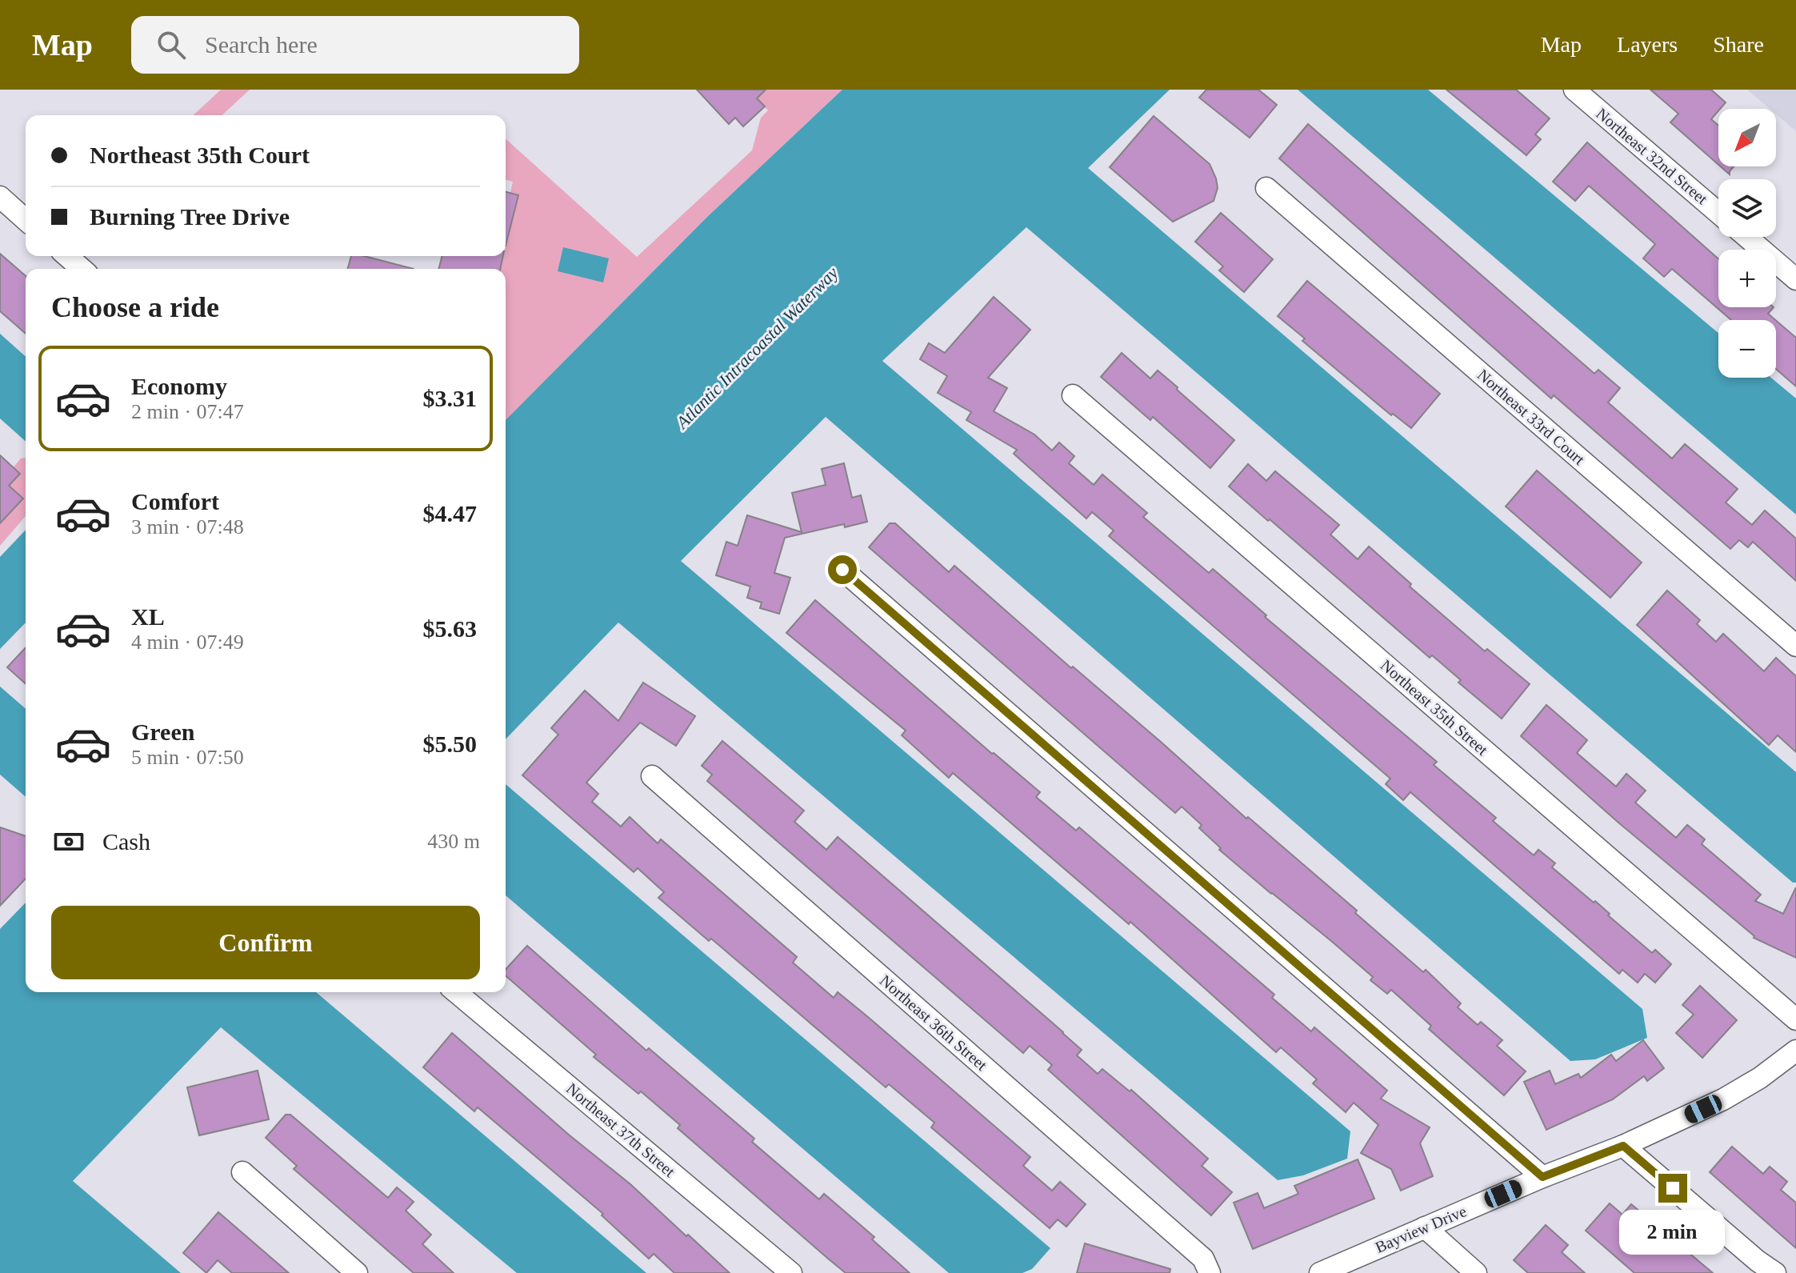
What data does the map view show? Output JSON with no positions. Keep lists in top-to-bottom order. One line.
{"streets":{"street":["Northeast 32nd Street","Northeast 33rd Court","Northeast 35th Street","Northeast 36th Street","Northeast 37th Street","Bayview Drive"]},"water":["Atlantic Intracoastal Waterway"],"north":"bottom left","page":{"header":"Map","search":"Search here","nav":["Map","Layers","Share"],"map_buttons":["+","−"],"banner":["Northeast 35th Court","Burning Tree Drive"],"heading":"Choose a ride","list":[{"name":"Economy","note":"2 min · 07:47","value":"$3.31"},{"name":"Comfort","note":"3 min · 07:48","value":"$4.47"},{"name":"XL","note":"4 min · 07:49","value":"$5.63"},{"name":"Green","note":"5 min · 07:50","value":"$5.50"}],"pay":["Cash","430 m"],"buttons":"Confirm","bubble":"2 min"}}
